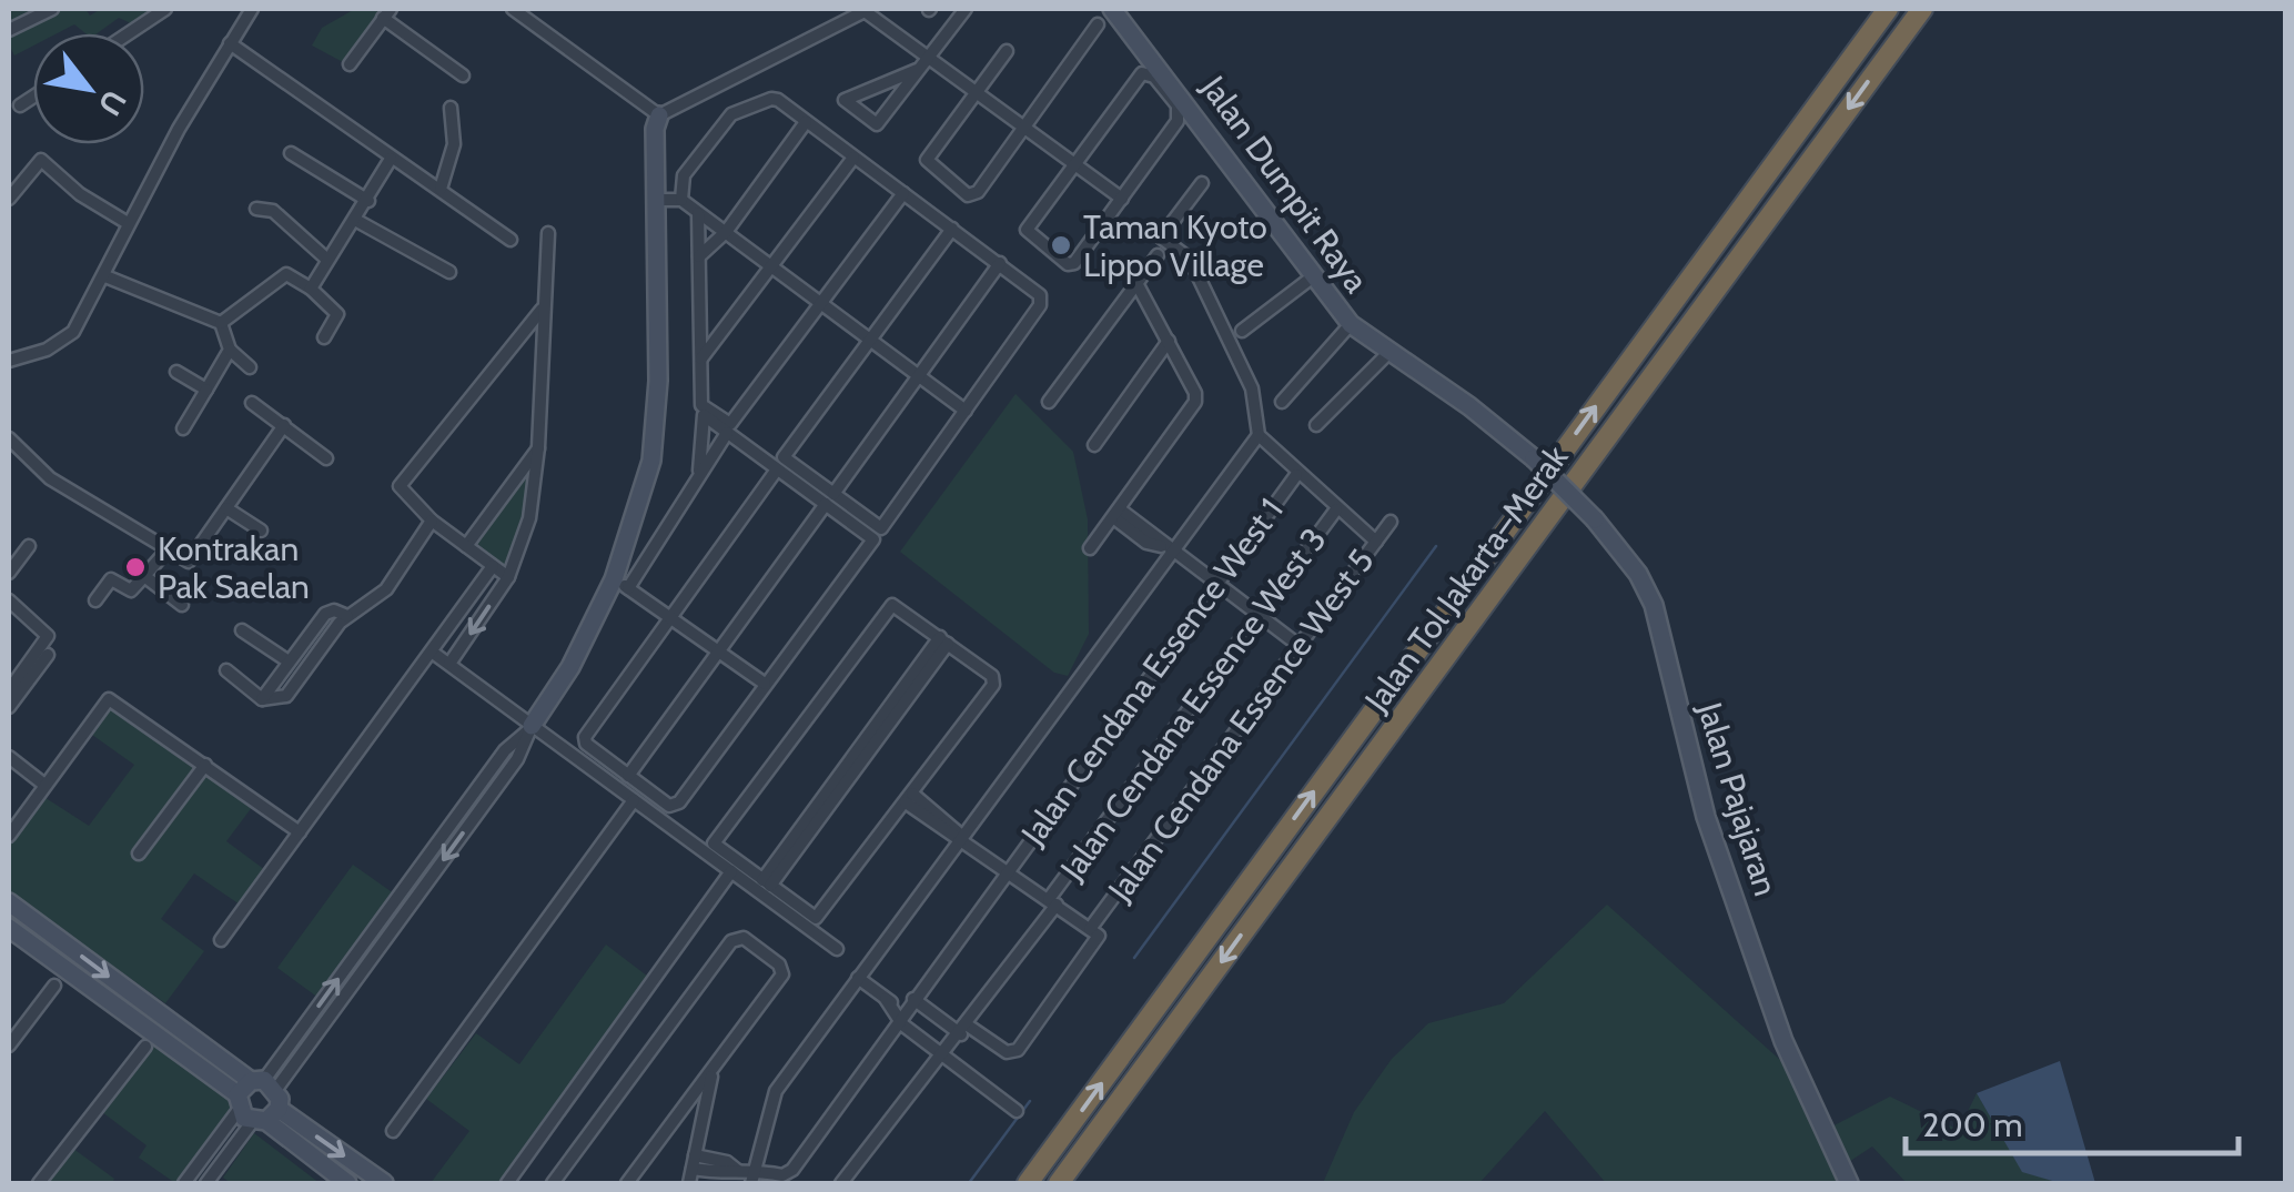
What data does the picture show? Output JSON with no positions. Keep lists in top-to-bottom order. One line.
{"streets":{"highway":["Jalan Tol Jakarta–Merak"],"street":["Jalan Dumpit Raya","Jalan Cendana Essence West 1","Jalan Cendana Essence West 3","Jalan Cendana Essence West 5","Jalan Pajajaran"]},"crossings":[["Jalan Dumpit Raya","Jalan Pajajaran"],["Jalan Cendana Essence West 3","Jalan Cendana Essence West 5"]],"places":["Taman Kyoto Lippo Village","Kontrakan Pak Saelan"],"scale_bar":"200 m","north":"bottom right"}
